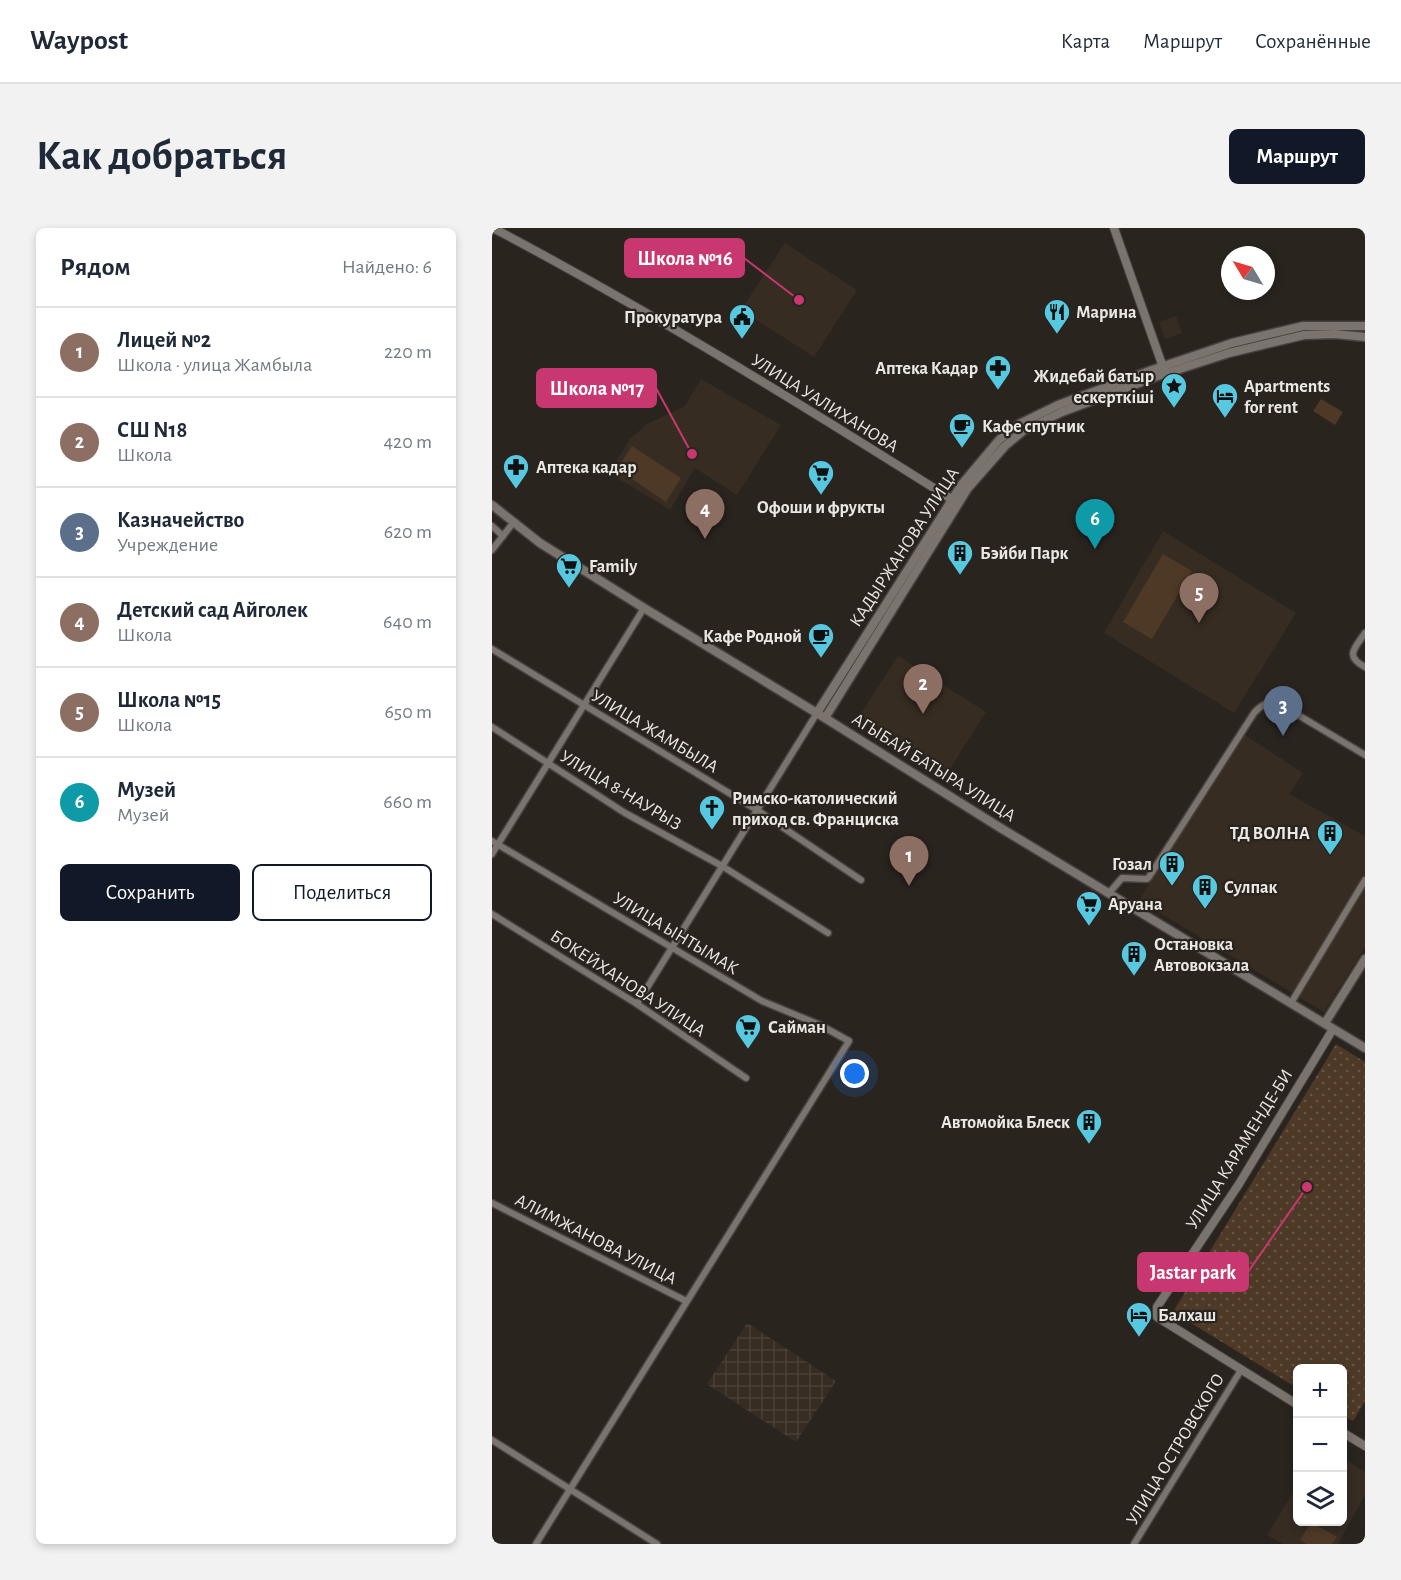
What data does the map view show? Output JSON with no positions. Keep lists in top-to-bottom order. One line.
{"streets":{"main road":["КАДЫРЖАНОВА УЛИЦА","АГЫБАЙ БАТЫРА УЛИЦА"],"street":["УЛИЦА УАЛИХАНОВА","УЛИЦА ЖАМБЫЛА","УЛИЦА 8-НАУРЫЗ","УЛИЦА ЫНТЫМАК","БОКЕЙХАНОВА УЛИЦА","УЛИЦА КАРАМЕНДЕ-БИ","АЛИМЖАНОВА УЛИЦА","УЛИЦА ОСТРОВСКОГО"]},"crossings":[["УЛИЦА УАЛИХАНОВА","КАДЫРЖАНОВА УЛИЦА"],["КАДЫРЖАНОВА УЛИЦА","УЛИЦА ЖАМБЫЛА"],["КАДЫРЖАНОВА УЛИЦА","АГЫБАЙ БАТЫРА УЛИЦА"],["КАДЫРЖАНОВА УЛИЦА","УЛИЦА 8-НАУРЫЗ"],["КАДЫРЖАНОВА УЛИЦА","УЛИЦА ЫНТЫМАК"],["КАДЫРЖАНОВА УЛИЦА","БОКЕЙХАНОВА УЛИЦА"],["АГЫБАЙ БАТЫРА УЛИЦА","УЛИЦА КАРАМЕНДЕ-БИ"],["УЛИЦА ЫНТЫМАК","АЛИМЖАНОВА УЛИЦА"],["УЛИЦА КАРАМЕНДЕ-БИ","УЛИЦА ОСТРОВСКОГО"]],"places":{"other":["Школа №16","Школа №17","Jastar park"],"restaurant":["Марина"],"public building":["Прокуратура"],"pharmacy":["Аптека Кадар","Аптека кадар"],"place":["Жидебай батыр ескерткіші"],"hotel":["Apartments for rent","Балхаш"],"cafe":["Кафе спутник","Кафе Родной"],"supermarket":["Офоши и фрукты","Family","Аруана","Сайман"],"building":["Бэйби Парк","ТД ВОЛНА","Гозал","Сулпак","Остановка Автовокзала","Автомойка Блеск"],"church":["Римско-католический приход св. Франциска"]},"north":"top left","page":{"header":"Waypost","nav":["Карта","Маршрут","Сохранённые"],"buttons":["Маршрут",["Сохранить","Поделиться"]],"title":"Как добраться","heading":["Рядом","Найдено: 6"],"list":[{"mark":"1","name":"Лицей №2","note":"Школа · улица Жамбыла","value":"220 m"},{"mark":"2","name":"СШ N18","note":"Школа","value":"420 m"},{"mark":"3","name":"Казначейство","note":"Учреждение","value":"620 m"},{"mark":"4","name":"Детский сад Айголек","note":"Школа","value":"640 m"},{"mark":"5","name":"Школа №15","note":"Школа","value":"650 m"},{"mark":"6","name":"Музей","note":"Музей","value":"660 m"}],"pins":["4","6","5","2","3","1"],"map_buttons":["+","−"]}}
